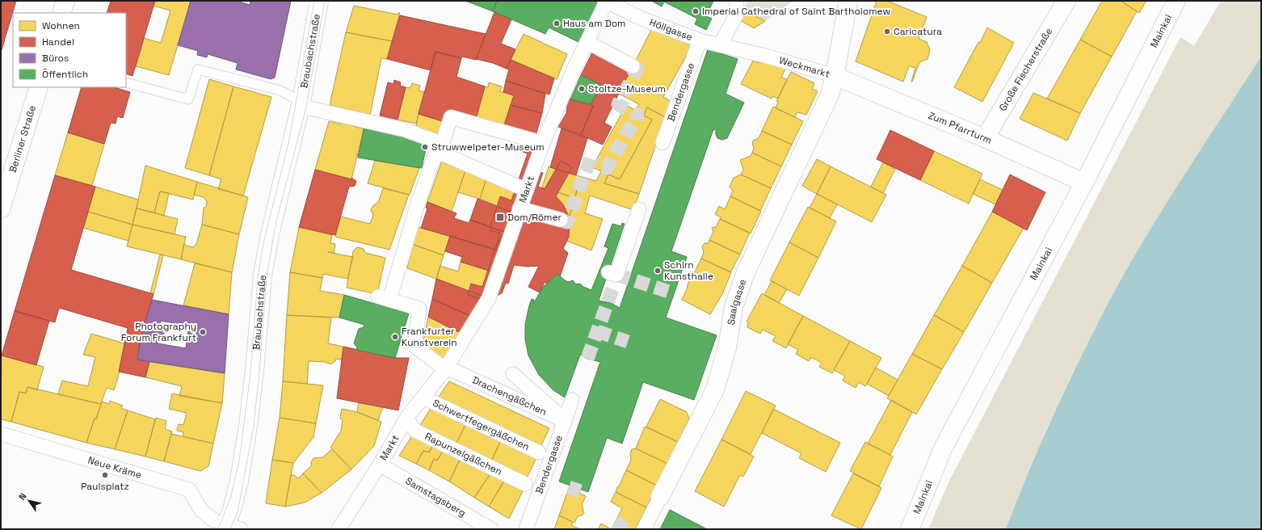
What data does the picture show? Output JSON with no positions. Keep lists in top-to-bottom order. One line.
{"streets":{"street":["Höllgasse","Mainkai","Braubachstraße","Weckmarkt","Große Fischerstraße","Bendergasse","Zum Pfarrturm","Berliner Straße","Markt","Saalgasse","Drachengäßchen","Schwertfegergäßchen","Rapunzelgäßchen","Neue Kräme","Samstagsberg"]},"crossings":[["Höllgasse","Weckmarkt"],["Höllgasse","Bendergasse"],["Höllgasse","Markt"],["Mainkai","Zum Pfarrturm"],["Braubachstraße","Markt"],["Braubachstraße","Neue Kräme"],["Weckmarkt","Bendergasse"],["Weckmarkt","Zum Pfarrturm"],["Weckmarkt","Saalgasse"],["Große Fischerstraße","Zum Pfarrturm"],["Bendergasse","Drachengäßchen"],["Zum Pfarrturm","Saalgasse"],["Markt","Drachengäßchen"],["Markt","Schwertfegergäßchen"],["Markt","Rapunzelgäßchen"],["Markt","Samstagsberg"]],"places":{"other":["Imperial Cathedral of Saint Bartholomew","Haus am Dom","Caricatura","Stoltze-Museum","Struwwelpeter-Museum","Schirn Kunsthalle","Photography Forum Frankfurt","Frankfurter Kunstverein","Paulsplatz"],"transit":["Dom/Römer"]},"legend":["Wohnen","Handel","Büros","Öffentlich"],"north":"top left"}
